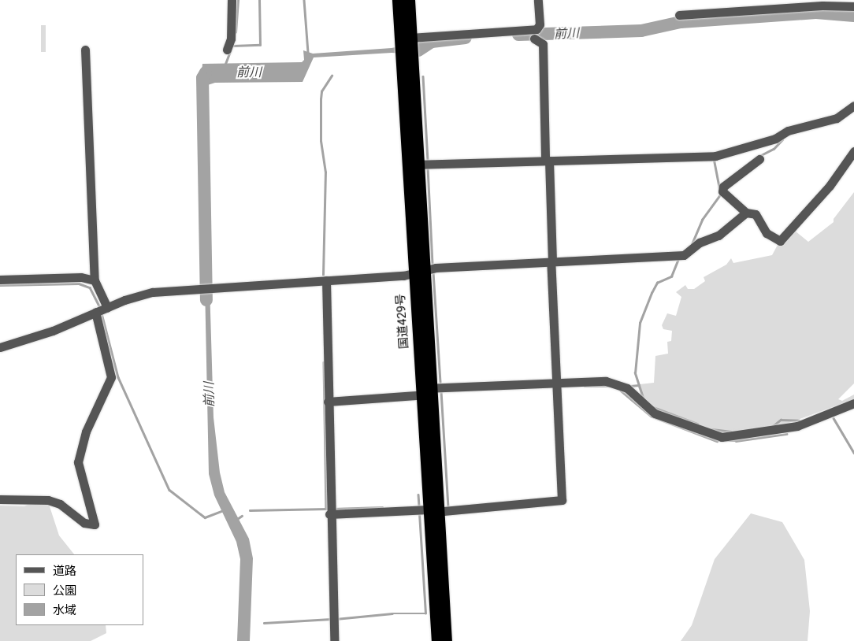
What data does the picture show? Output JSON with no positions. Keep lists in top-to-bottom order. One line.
{"streets":{"highway":["国道429号"]},"water":["前川"],"legend":["道路","公園","水域"]}
